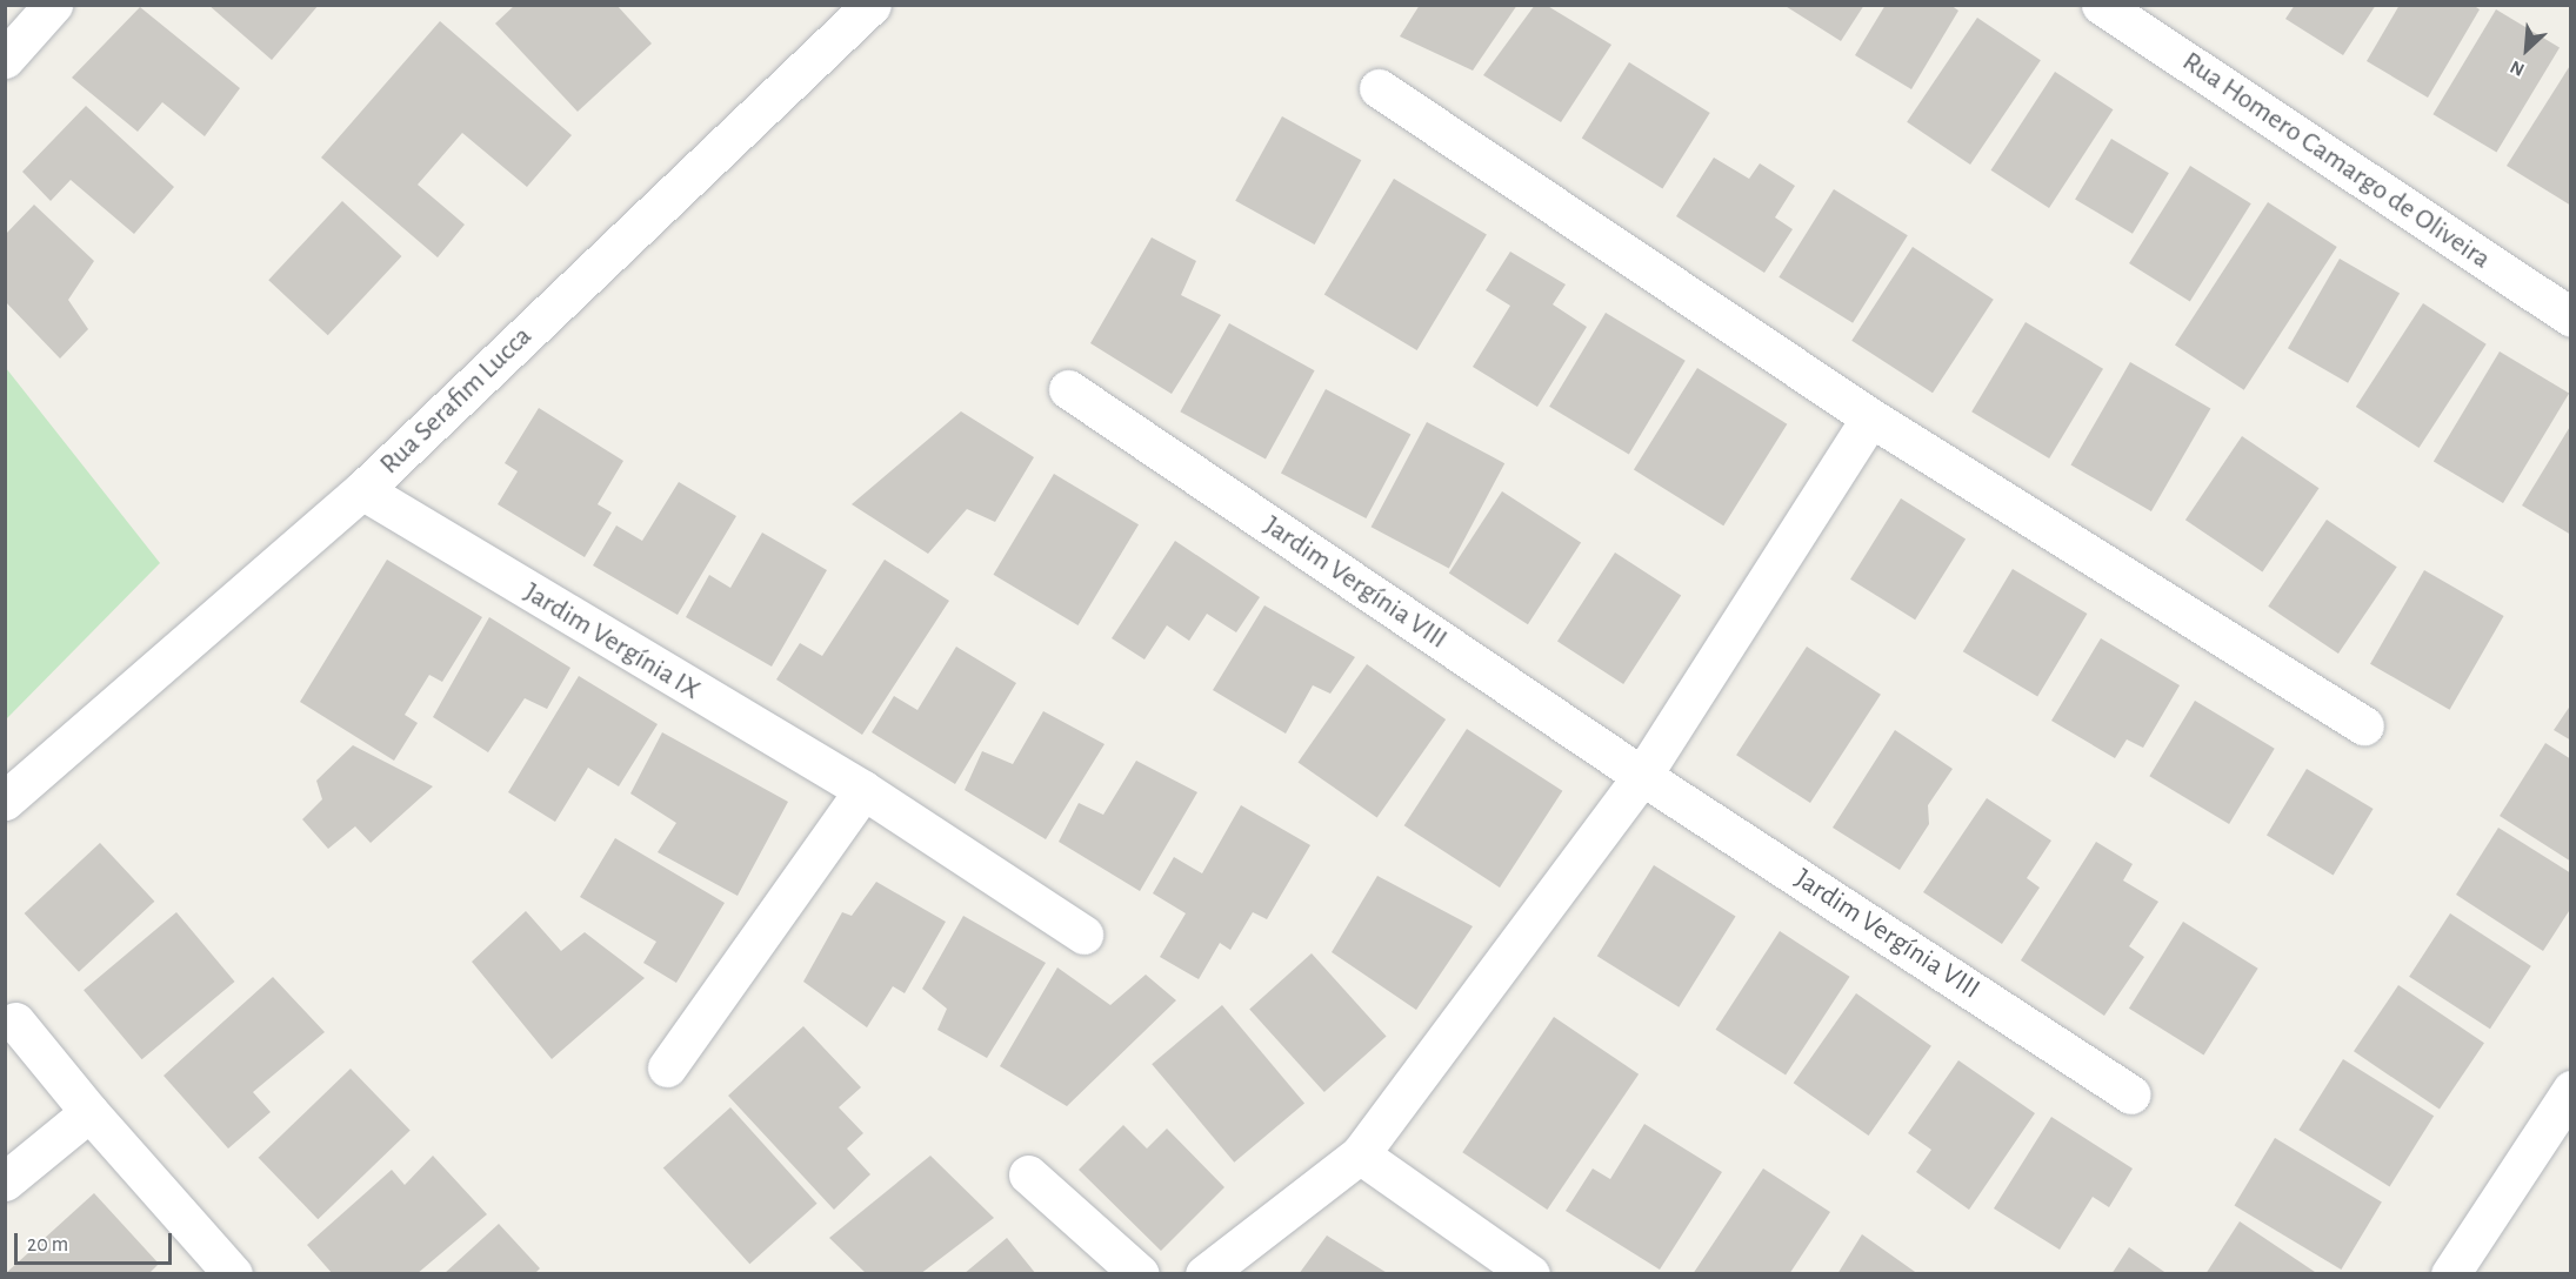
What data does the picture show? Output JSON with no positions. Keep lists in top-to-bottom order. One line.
{"streets":{"street":["Rua Homero Camargo de Oliveira","Rua Serafim Lucca","Jardim Vergínia VIII","Jardim Vergínia IX"]},"crossings":[["Rua Serafim Lucca","Jardim Vergínia IX"]],"scale_bar":"20 m","north":"bottom left"}
